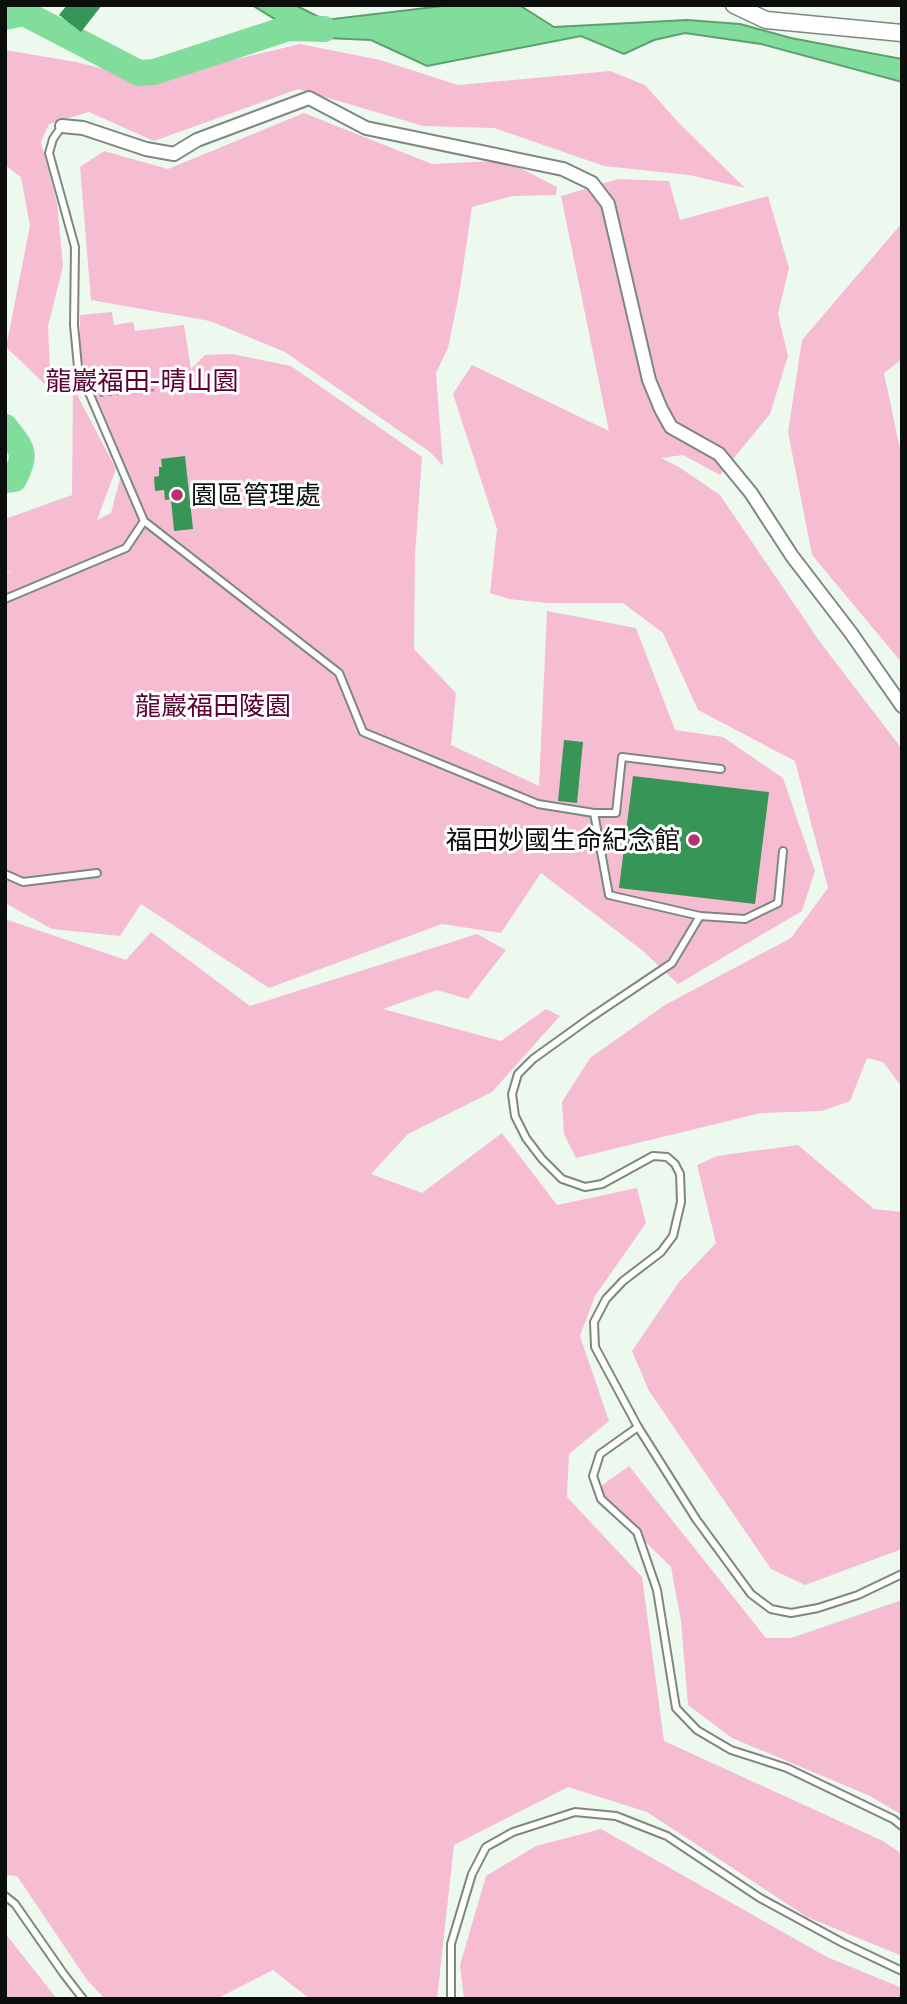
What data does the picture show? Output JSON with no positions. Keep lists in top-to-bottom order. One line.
{"parks":["龍巖福田-晴山園","龍巖福田陵園"],"places":["園區管理處","福田妙國生命紀念館"]}
